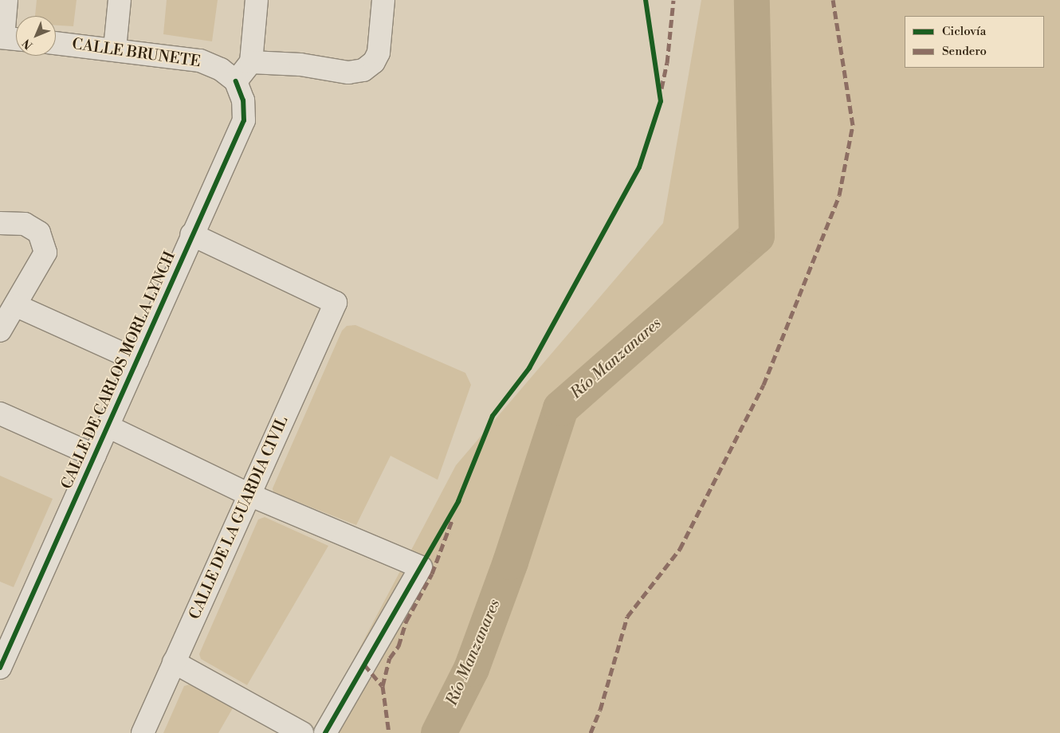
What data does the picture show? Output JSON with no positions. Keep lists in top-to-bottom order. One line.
{"streets":{"street":["CALLE BRUNETE","CALLE DE CARLOS MORLA LYNCH","CALLE DE LA GUARDIA CIVIL"]},"crossings":[["CALLE BRUNETE","CALLE DE CARLOS MORLA LYNCH"],["CALLE DE CARLOS MORLA LYNCH","CALLE DE LA GUARDIA CIVIL"]],"water":["Río Manzanares"],"legend":["Ciclovía","Sendero"],"north":"bottom left"}
